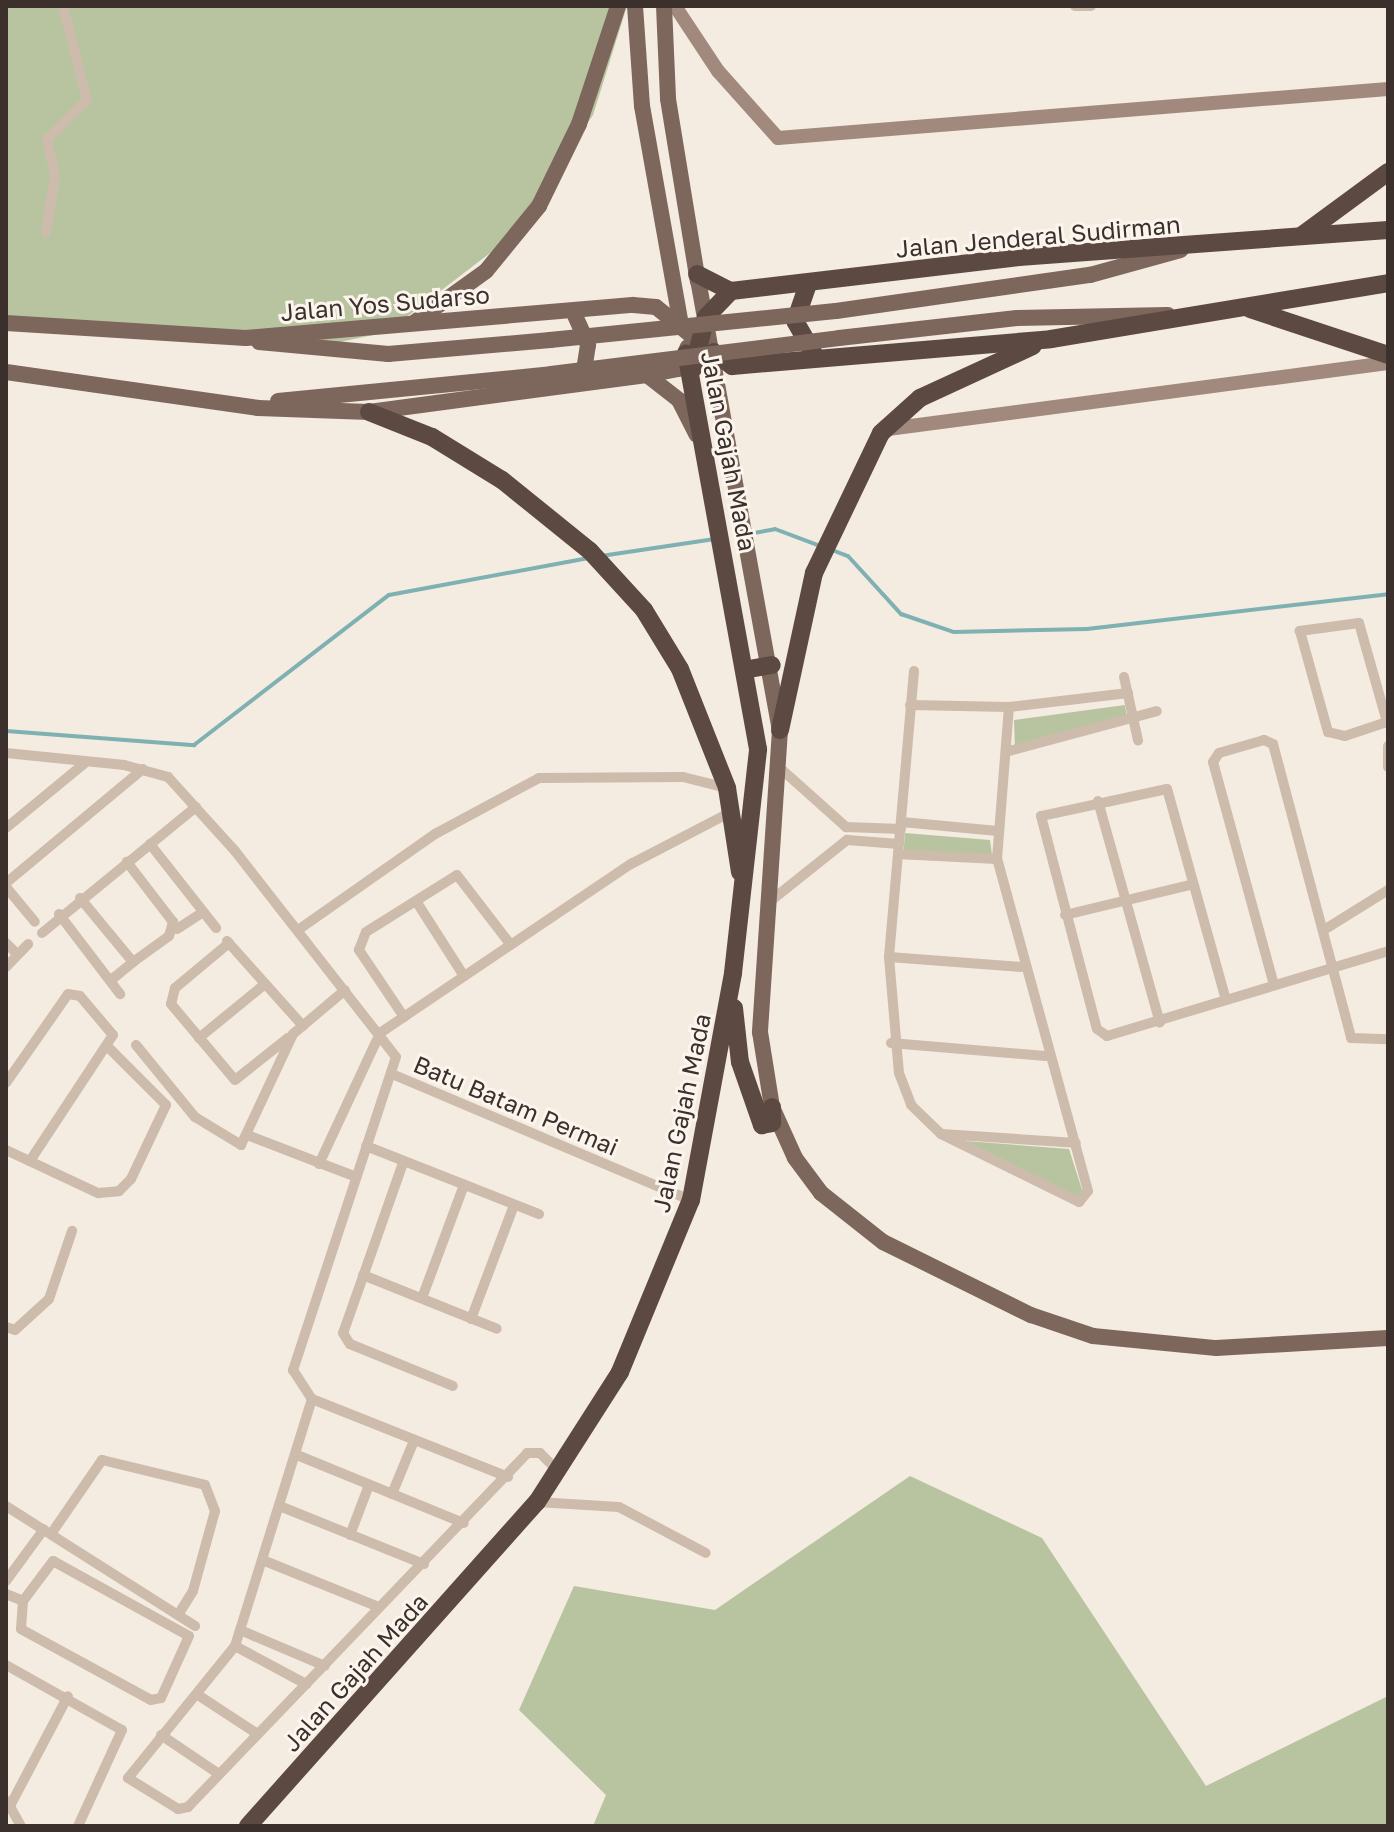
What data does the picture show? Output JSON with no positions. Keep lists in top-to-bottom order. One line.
{"streets":{"highway":["Jalan Jenderal Sudirman","Jalan Gajah Mada"],"main road":["Jalan Yos Sudarso"],"street":["Batu Batam Permai"]},"crossings":[["Jalan Yos Sudarso","Jalan Gajah Mada"],["Jalan Gajah Mada","Batu Batam Permai"]]}
